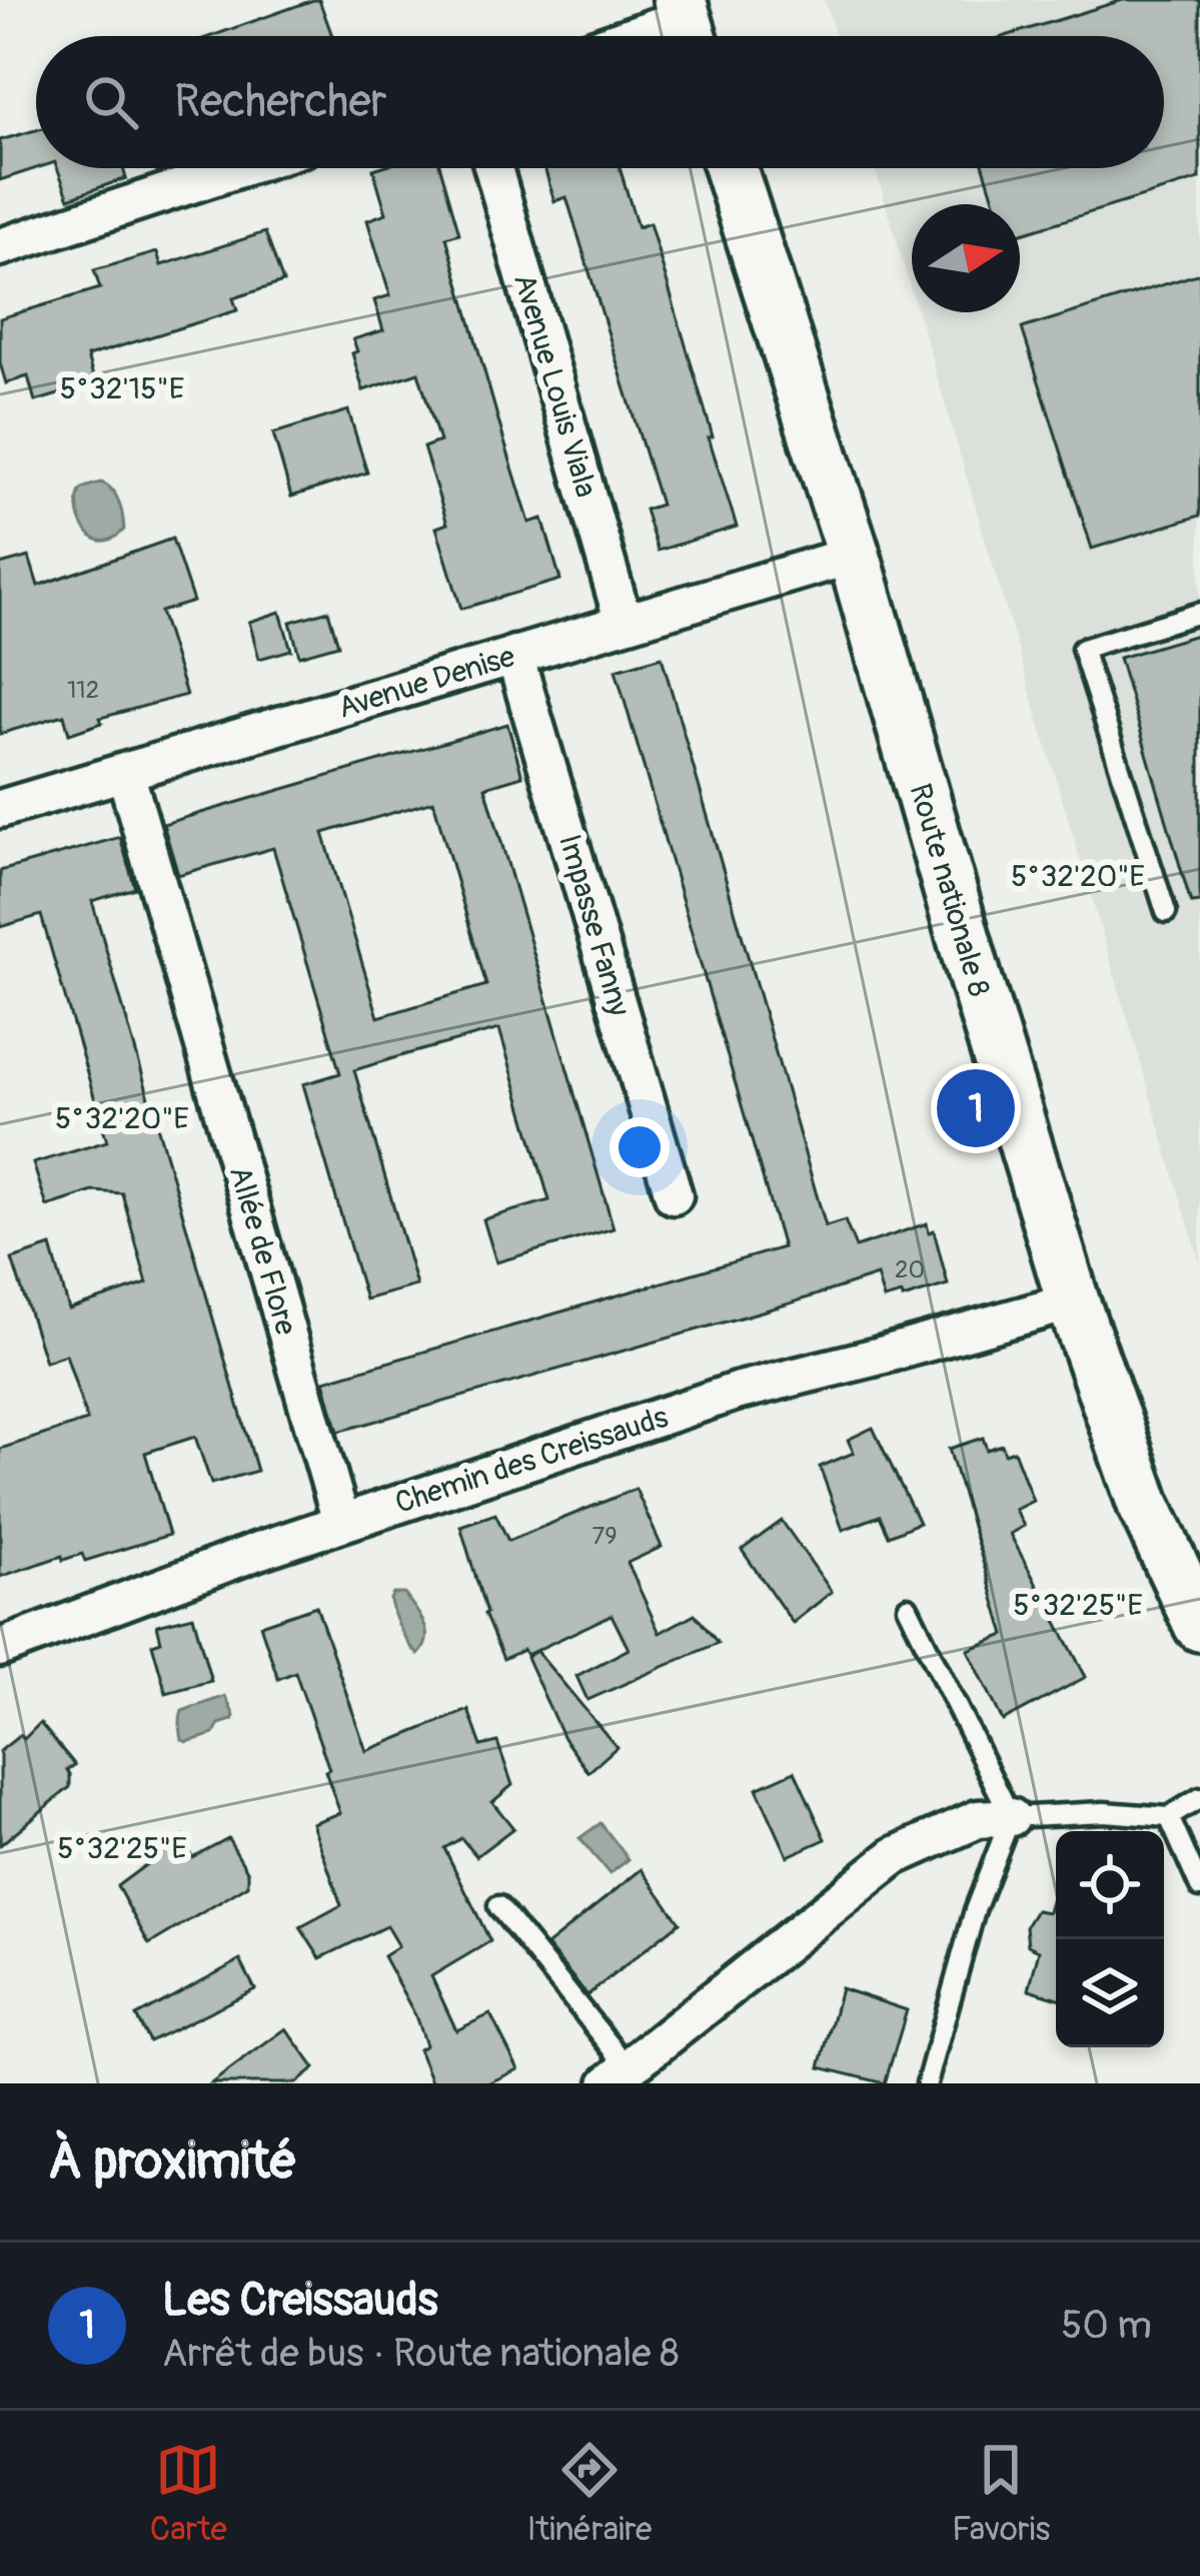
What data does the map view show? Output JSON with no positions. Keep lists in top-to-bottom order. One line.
{"streets":{"main road":["Route nationale 8"],"street":["Avenue Louis Viala","Avenue Denise","Impasse Fanny","Allée de Flore","Chemin des Creissauds"]},"crossings":[["Avenue Louis Viala","Avenue Denise"],["Avenue Denise","Route nationale 8"],["Avenue Denise","Impasse Fanny"],["Avenue Denise","Allée de Flore"],["Route nationale 8","Chemin des Creissauds"],["Allée de Flore","Chemin des Creissauds"]],"house_numbers":["112","20","79"],"north":"right","page":{"search":"Rechercher","pins":"1","heading":"À proximité","list":[{"mark":"1","name":"Les Creissauds","note":"Arrêt de bus · Route nationale 8","value":"50 m"}],"nav":["Carte","Itinéraire","Favoris"]},"coordinates":["5°32'15\"E","5°32'20\"E","5°32'25\"E"]}
